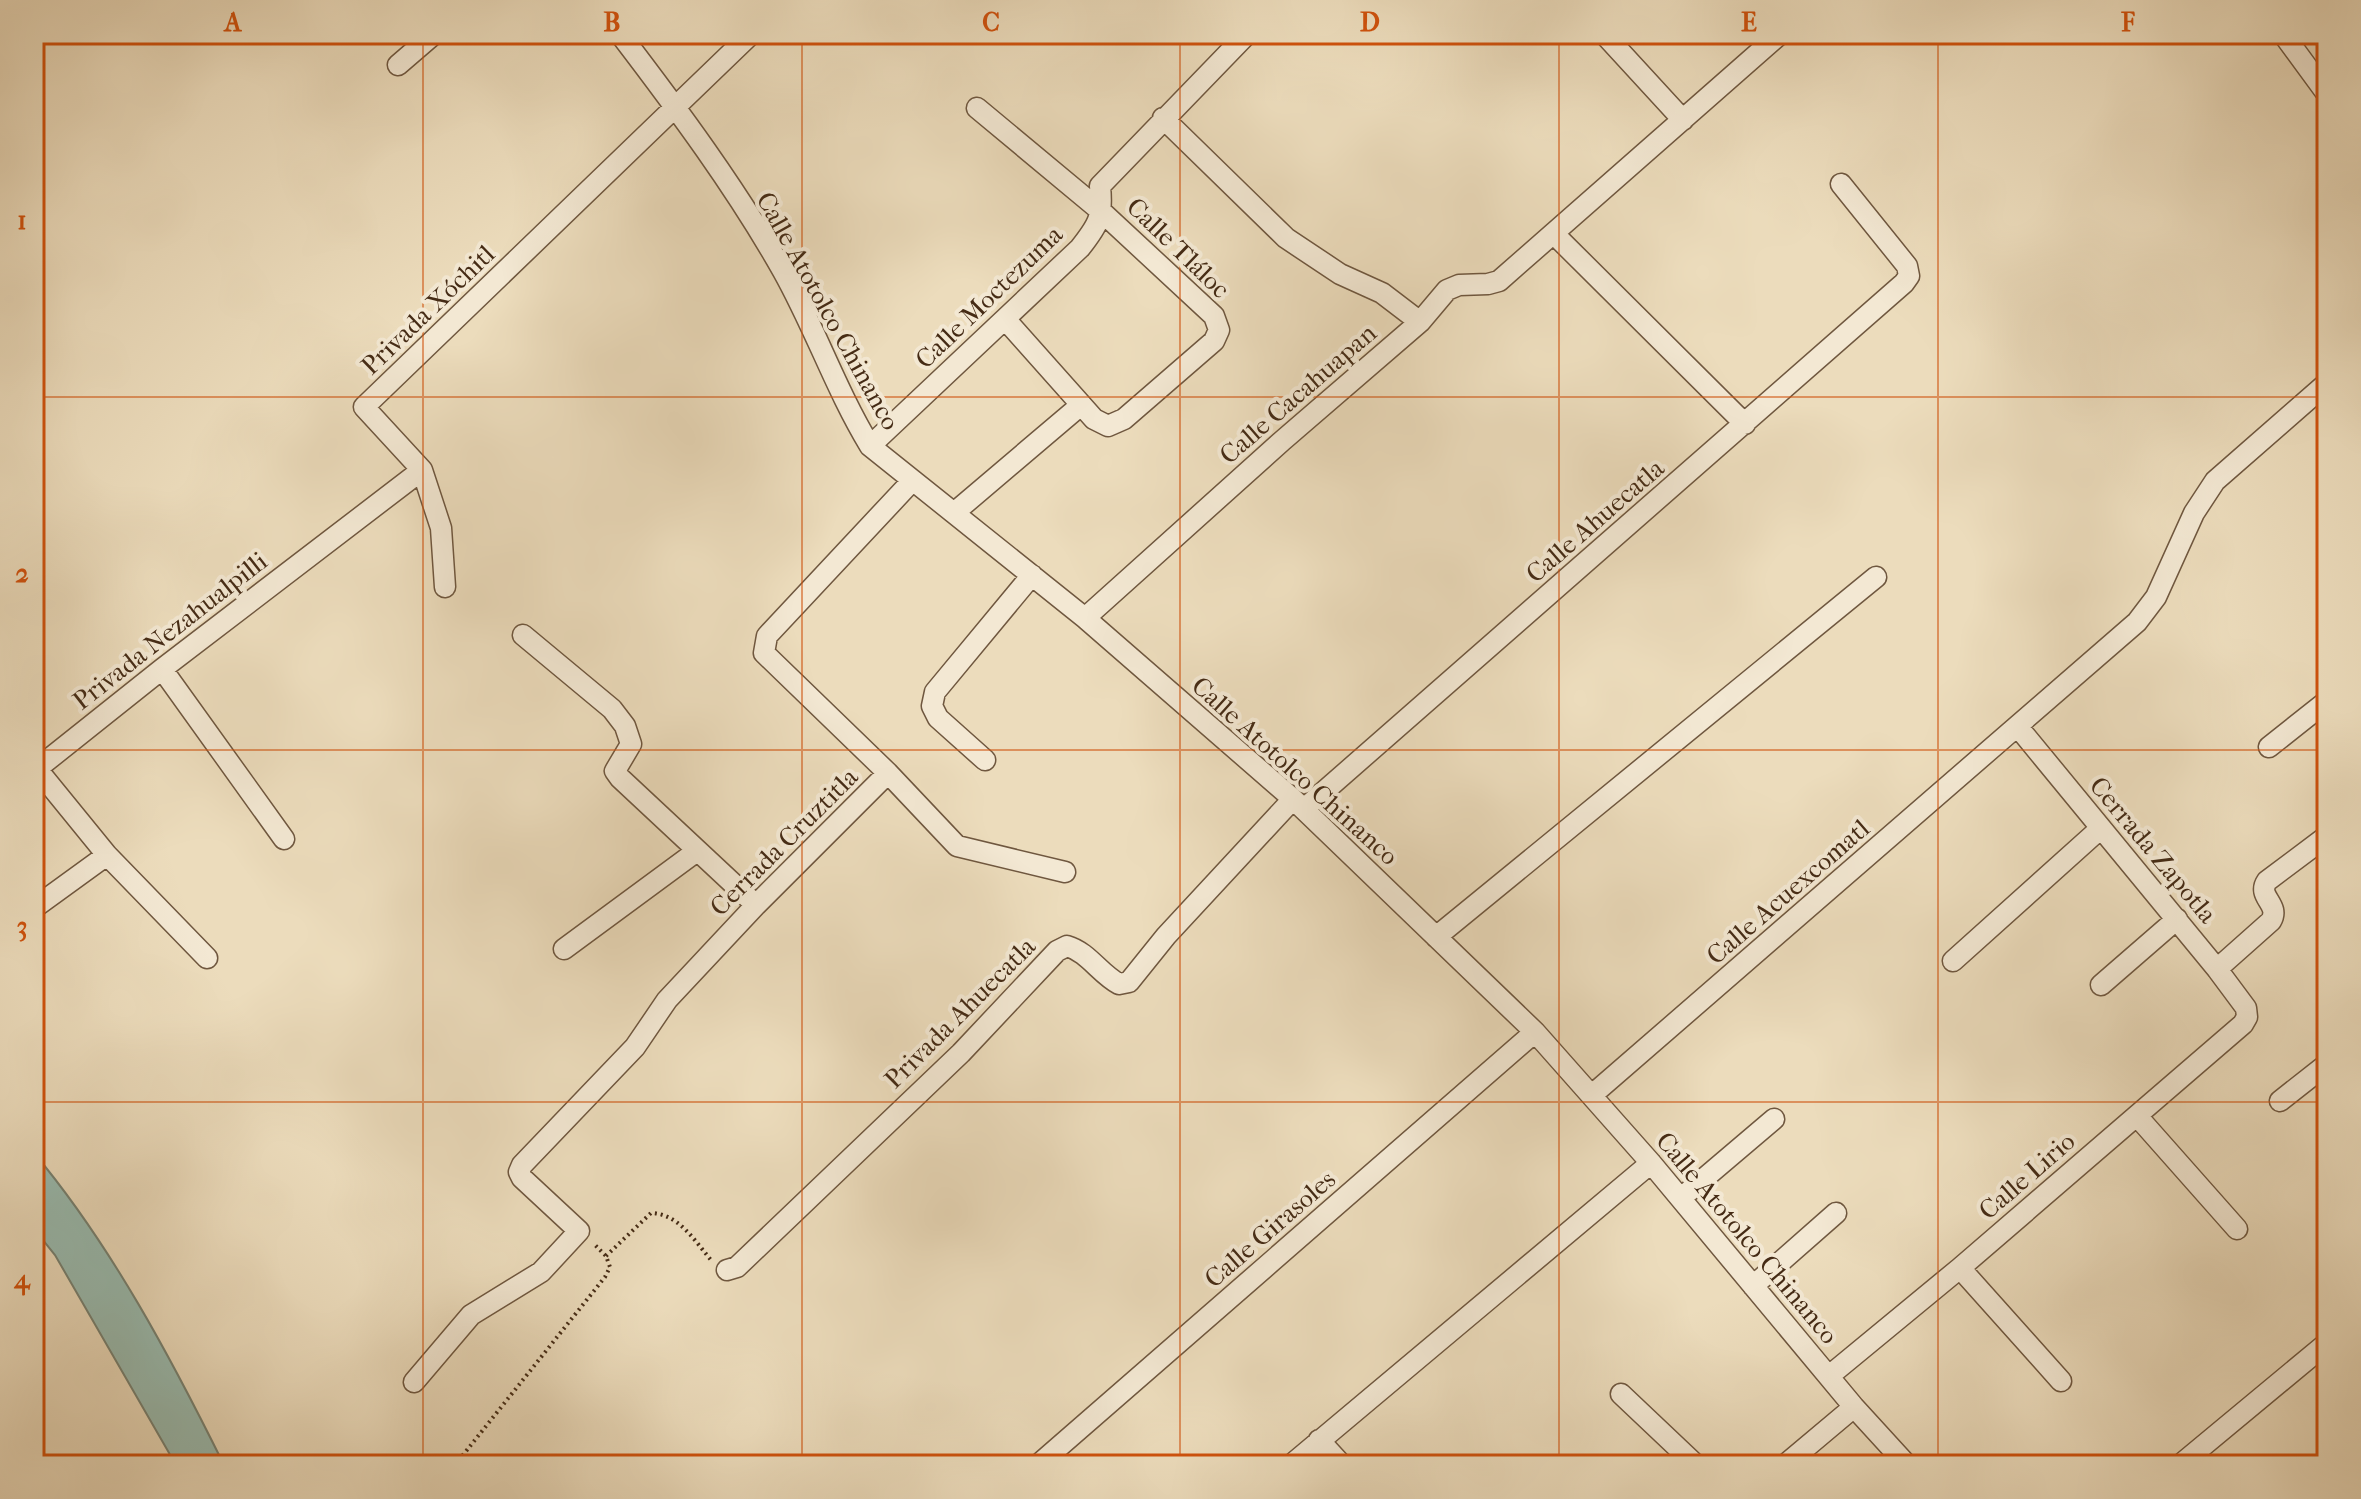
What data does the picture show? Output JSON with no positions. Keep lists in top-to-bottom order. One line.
{"streets":{"street":["Calle Tláloc","Calle Moctezuma","Privada Xóchitl","Calle Atotolco Chinanco","Calle Cacahuapan","Calle Ahuecatla","Privada Nezahualpilli","Cerrada Cruztitla","Cerrada Zapotla","Calle Acuexcomatl","Privada Ahuecatla","Calle Lirio","Calle Girasoles"]},"crossings":[["Calle Tláloc","Calle Moctezuma"],["Calle Moctezuma","Calle Atotolco Chinanco"],["Privada Xóchitl","Calle Atotolco Chinanco"],["Privada Xóchitl","Privada Nezahualpilli"],["Calle Atotolco Chinanco","Calle Cacahuapan"],["Calle Atotolco Chinanco","Calle Ahuecatla"],["Calle Atotolco Chinanco","Cerrada Cruztitla"],["Calle Atotolco Chinanco","Calle Acuexcomatl"],["Calle Atotolco Chinanco","Privada Ahuecatla"],["Calle Atotolco Chinanco","Calle Lirio"],["Calle Atotolco Chinanco","Calle Girasoles"],["Calle Ahuecatla","Privada Ahuecatla"],["Cerrada Zapotla","Calle Acuexcomatl"],["Cerrada Zapotla","Calle Lirio"]],"grid":{"columns":["A","B","C","D","E","F"],"rows":["1","2","3","4"]}}
